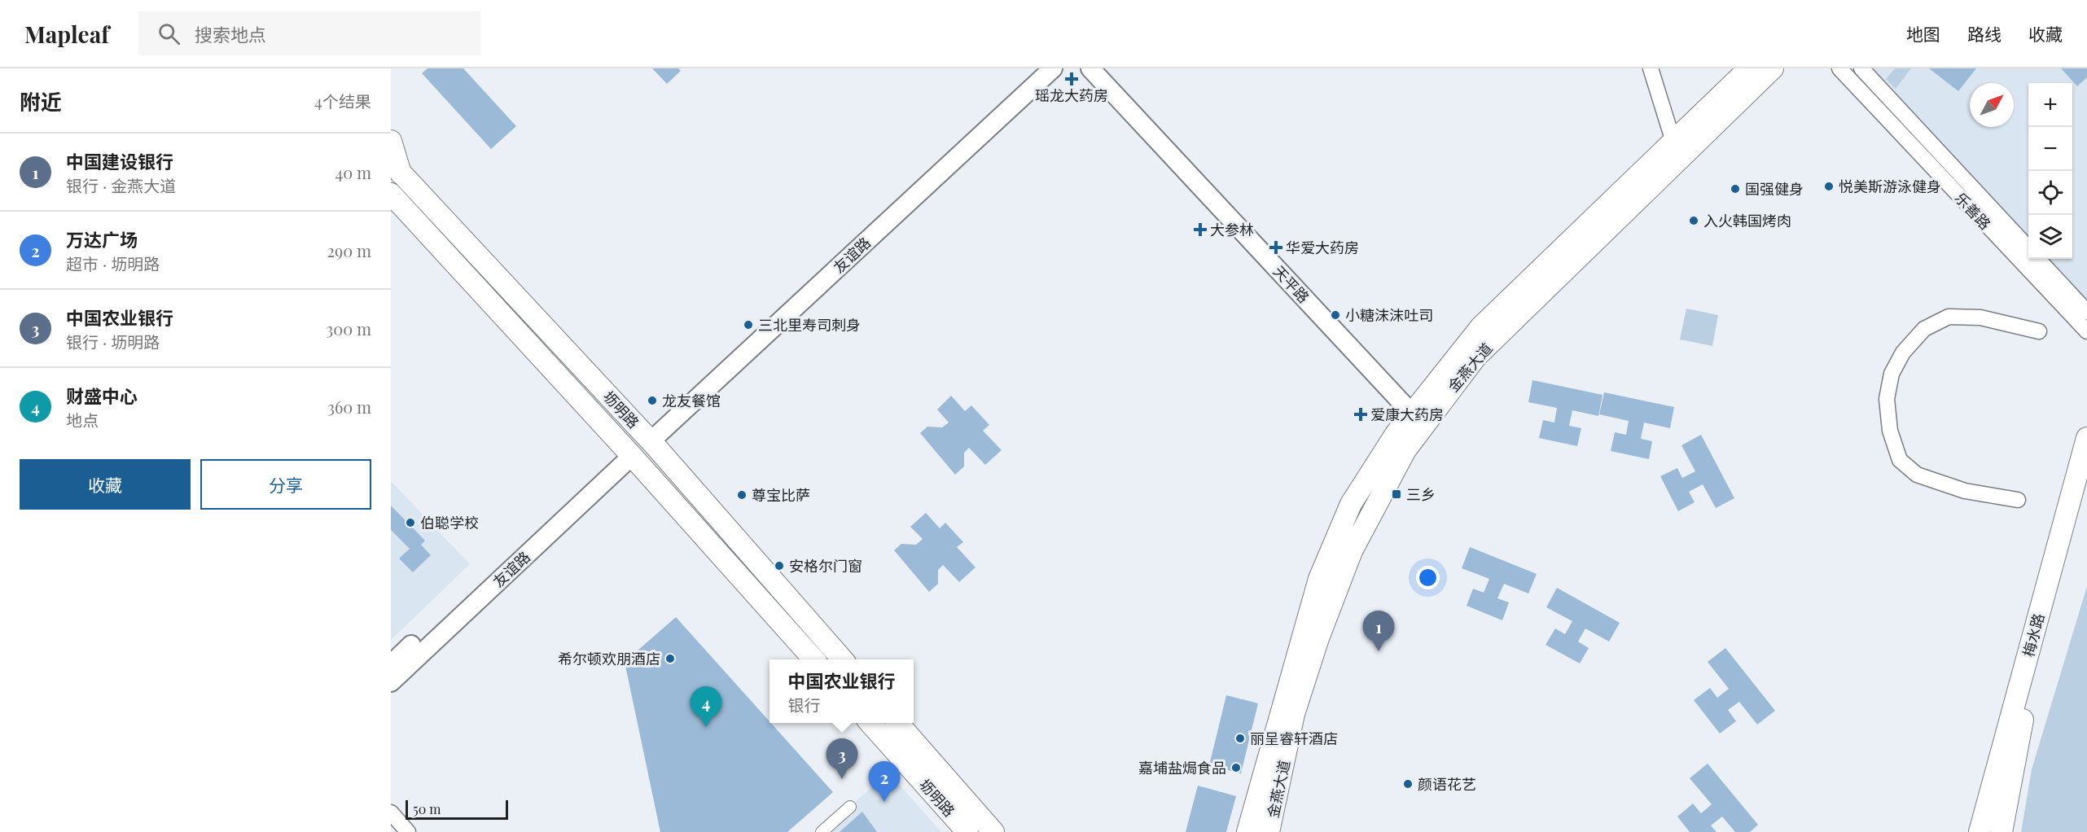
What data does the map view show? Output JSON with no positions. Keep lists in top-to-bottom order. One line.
{"streets":{"main road":["金燕大道","坜明路","梅水路"],"street":["乐善路","友谊路","天平路"]},"crossings":[["友谊路","坜明路"],["天平路","金燕大道"]],"places":{"health":["瑶龙大药房","大参林","华爱大药房","爱康大药房"],"other":["悦美斯游泳健身","国强健身","入火韩国烤肉","小糖沫沫吐司","三北里寿司刺身","龙友餐馆","尊宝比萨","伯聪学校","安格尔门窗","希尔顿欢朋酒店","丽呈睿轩酒店","嘉埔盐焗食品","颜语花艺"],"transit":["三乡"]},"scale_bar":"50 m","north":"top right","page":{"header":"Mapleaf","search":"搜索地点","nav":["地图","路线","收藏"],"heading":["附近","4个结果"],"map_buttons":["+","−"],"list":[{"mark":"1","name":"中国建设银行","note":"银行 · 金燕大道","value":"40 m"},{"mark":"2","name":"万达广场","note":"超市 · 坜明路","value":"290 m"},{"mark":"3","name":"中国农业银行","note":"银行 · 坜明路","value":"300 m"},{"mark":"4","name":"财盛中心","note":"地点","value":"360 m"}],"buttons":["收藏","分享"],"pins":["1","4","3","2"],"popup":["中国农业银行","银行"],"scale":"50 m"}}
